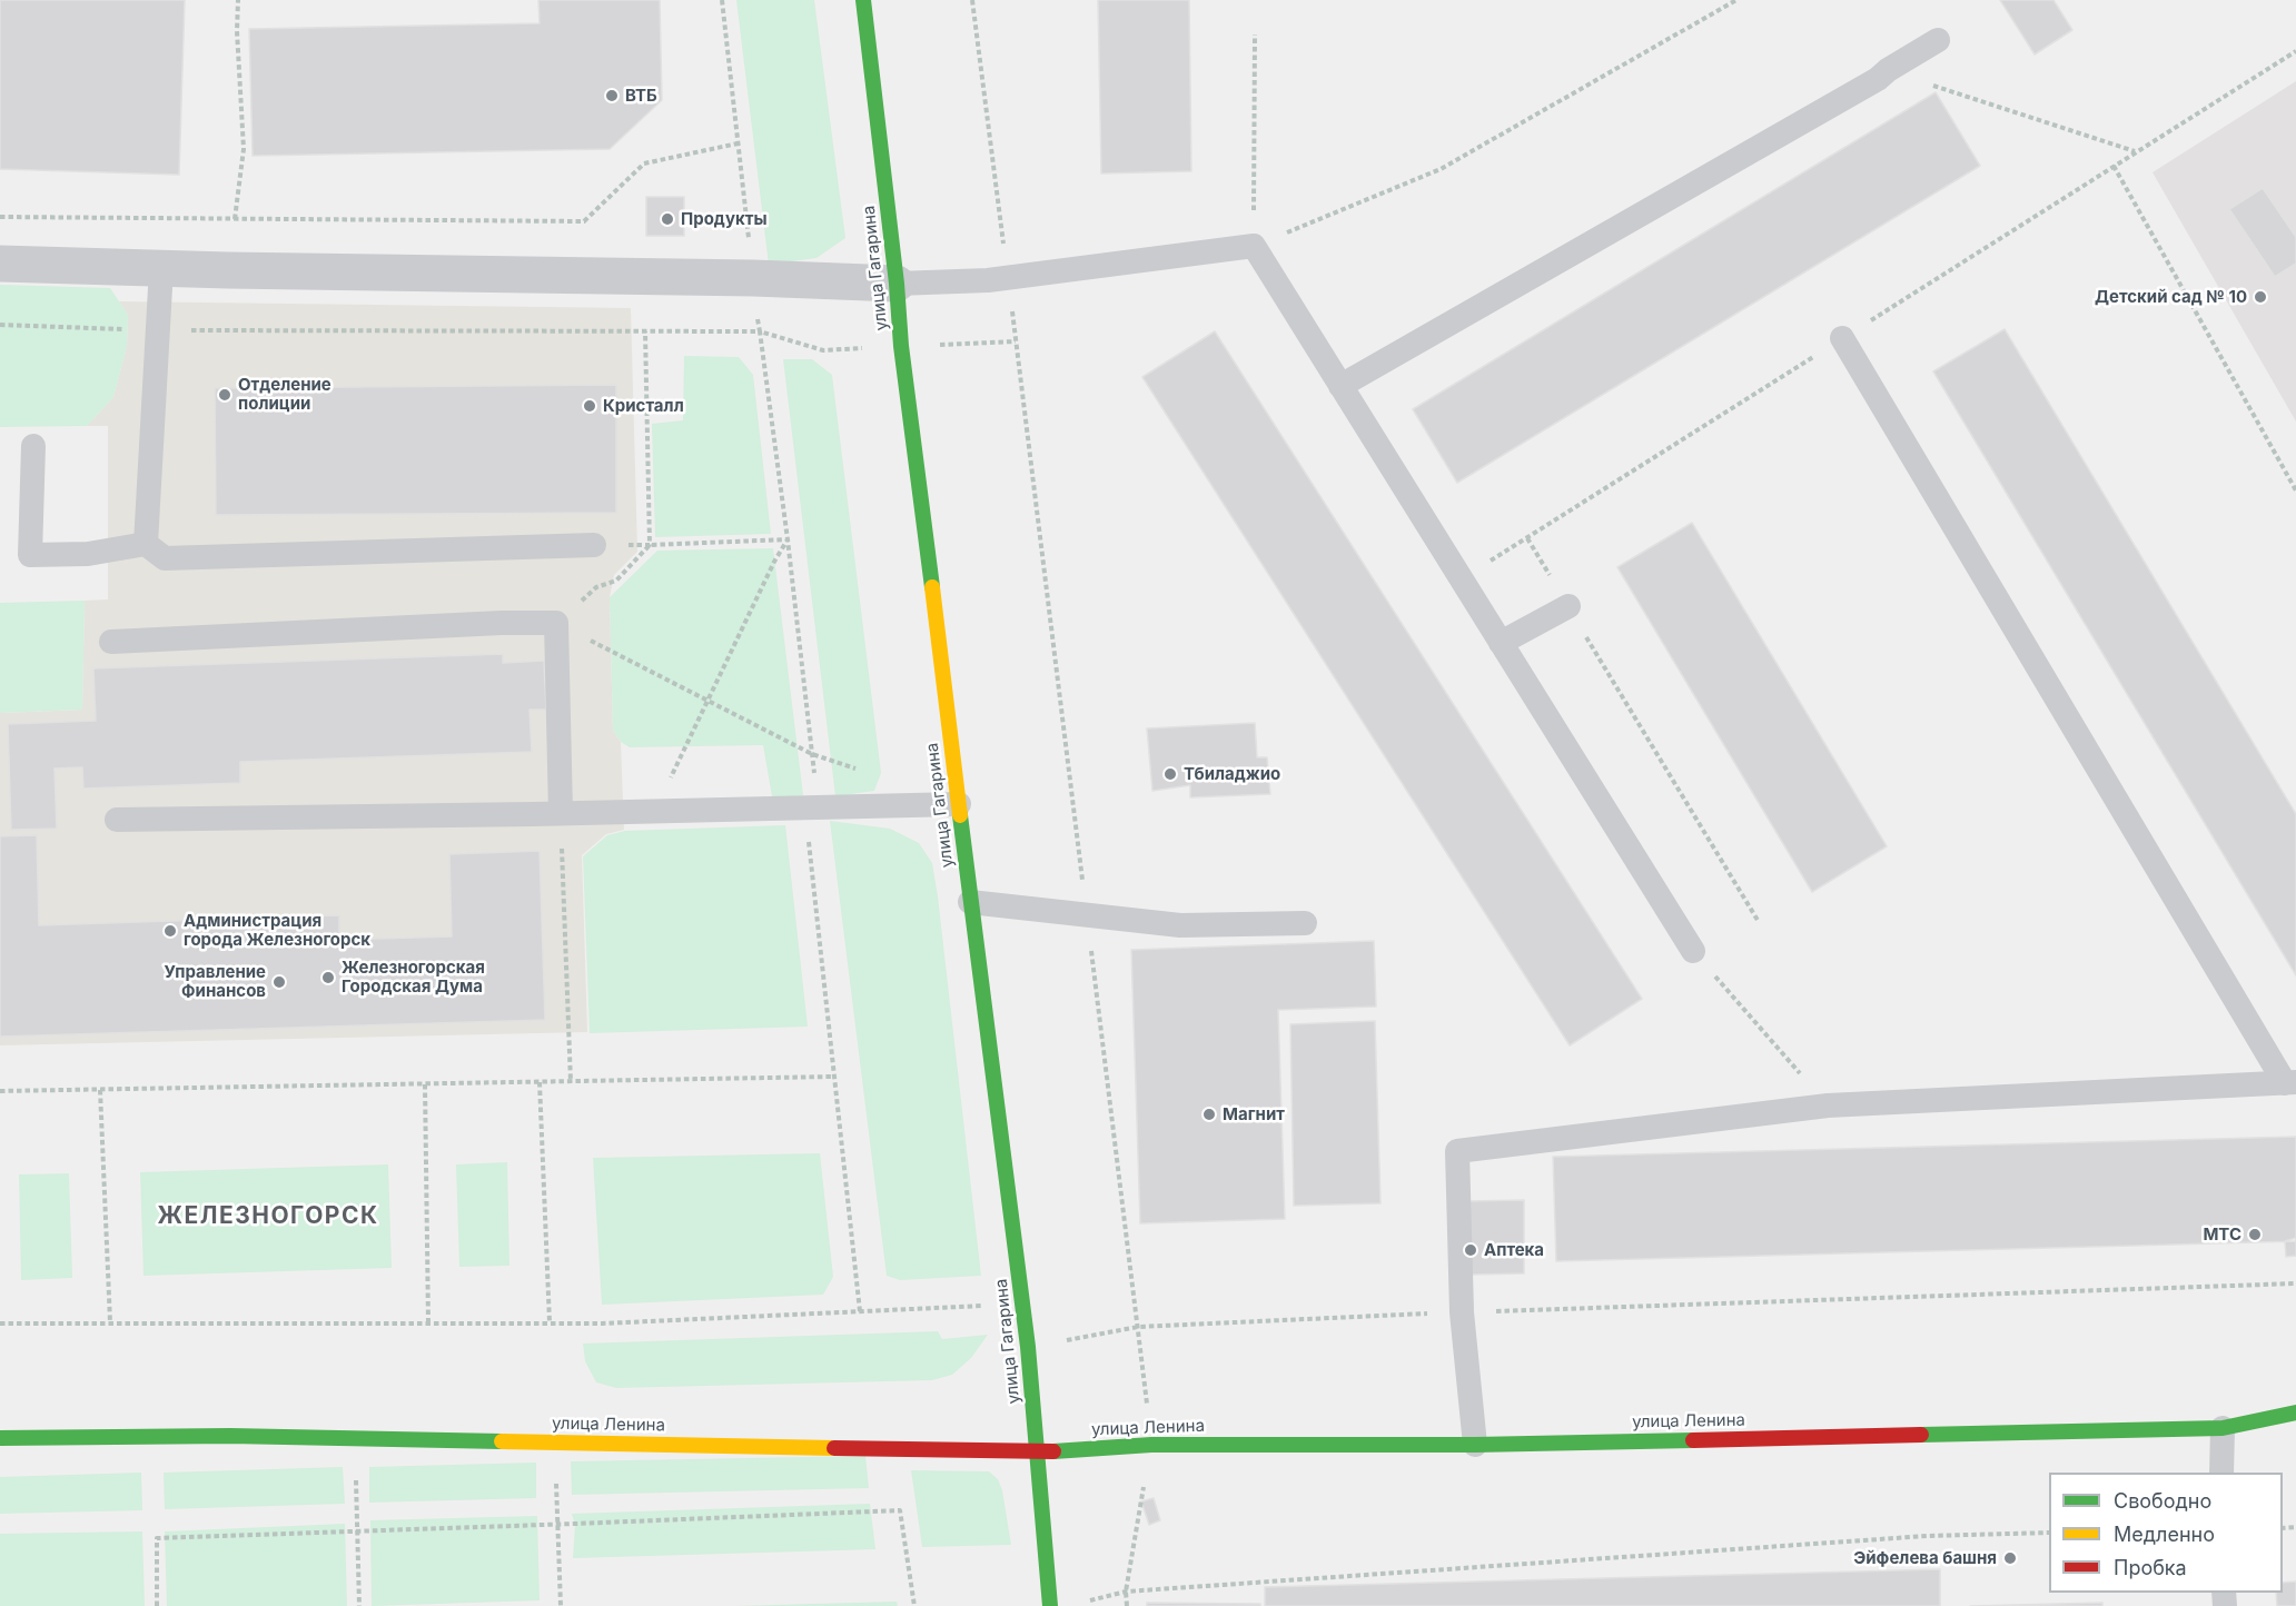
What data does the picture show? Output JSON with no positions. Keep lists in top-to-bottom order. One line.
{"streets":{"main road":["улица Гагарина","улица Ленина"]},"crossings":[["улица Гагарина","улица Ленина"]],"districts":["ЖЕЛЕЗНОГОРСК"],"places":["ВТБ","Продукты","Детский сад № 10","Отделение полиции","Кристалл","Тбиладжио","Администрация города Железногорск","Железногорская Городская Дума","Управление Финансов","Магнит","МТС","Аптека","Эйфелева башня"],"legend":["Свободно","Медленно","Пробка"]}
